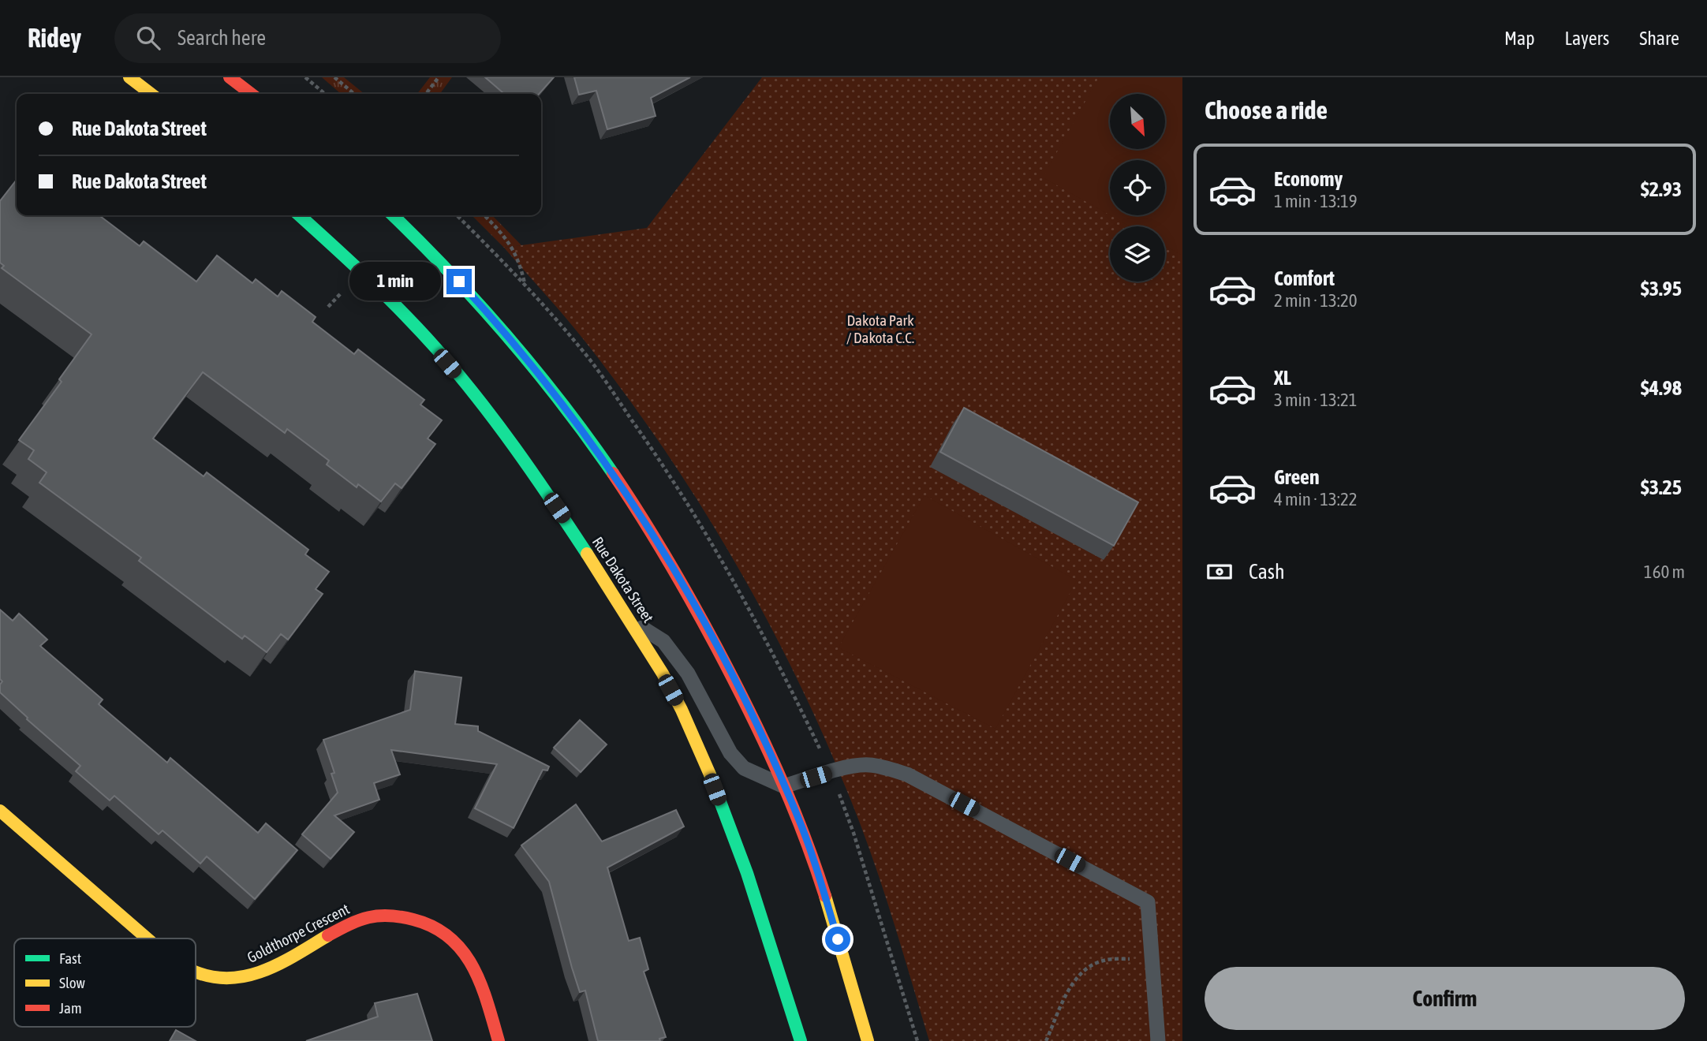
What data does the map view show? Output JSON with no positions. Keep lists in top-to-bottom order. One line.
{"streets":{"main road":["Rue Dakota Street","Goldthorpe Crescent"]},"parks":["Dakota Park / Dakota C.C."],"legend":["Fast","Slow","Jam"],"north":"bottom right","page":{"header":"Ridey","search":"Search here","nav":["Map","Layers","Share"],"heading":"Choose a ride","banner":["Rue Dakota Street","Rue Dakota Street"],"list":[{"name":"Economy","note":"1 min · 13:19","value":"$2.93"},{"name":"Comfort","note":"2 min · 13:20","value":"$3.95"},{"name":"XL","note":"3 min · 13:21","value":"$4.98"},{"name":"Green","note":"4 min · 13:22","value":"$3.25"}],"bubble":"1 min","pay":["Cash","160 m"],"buttons":"Confirm"}}
